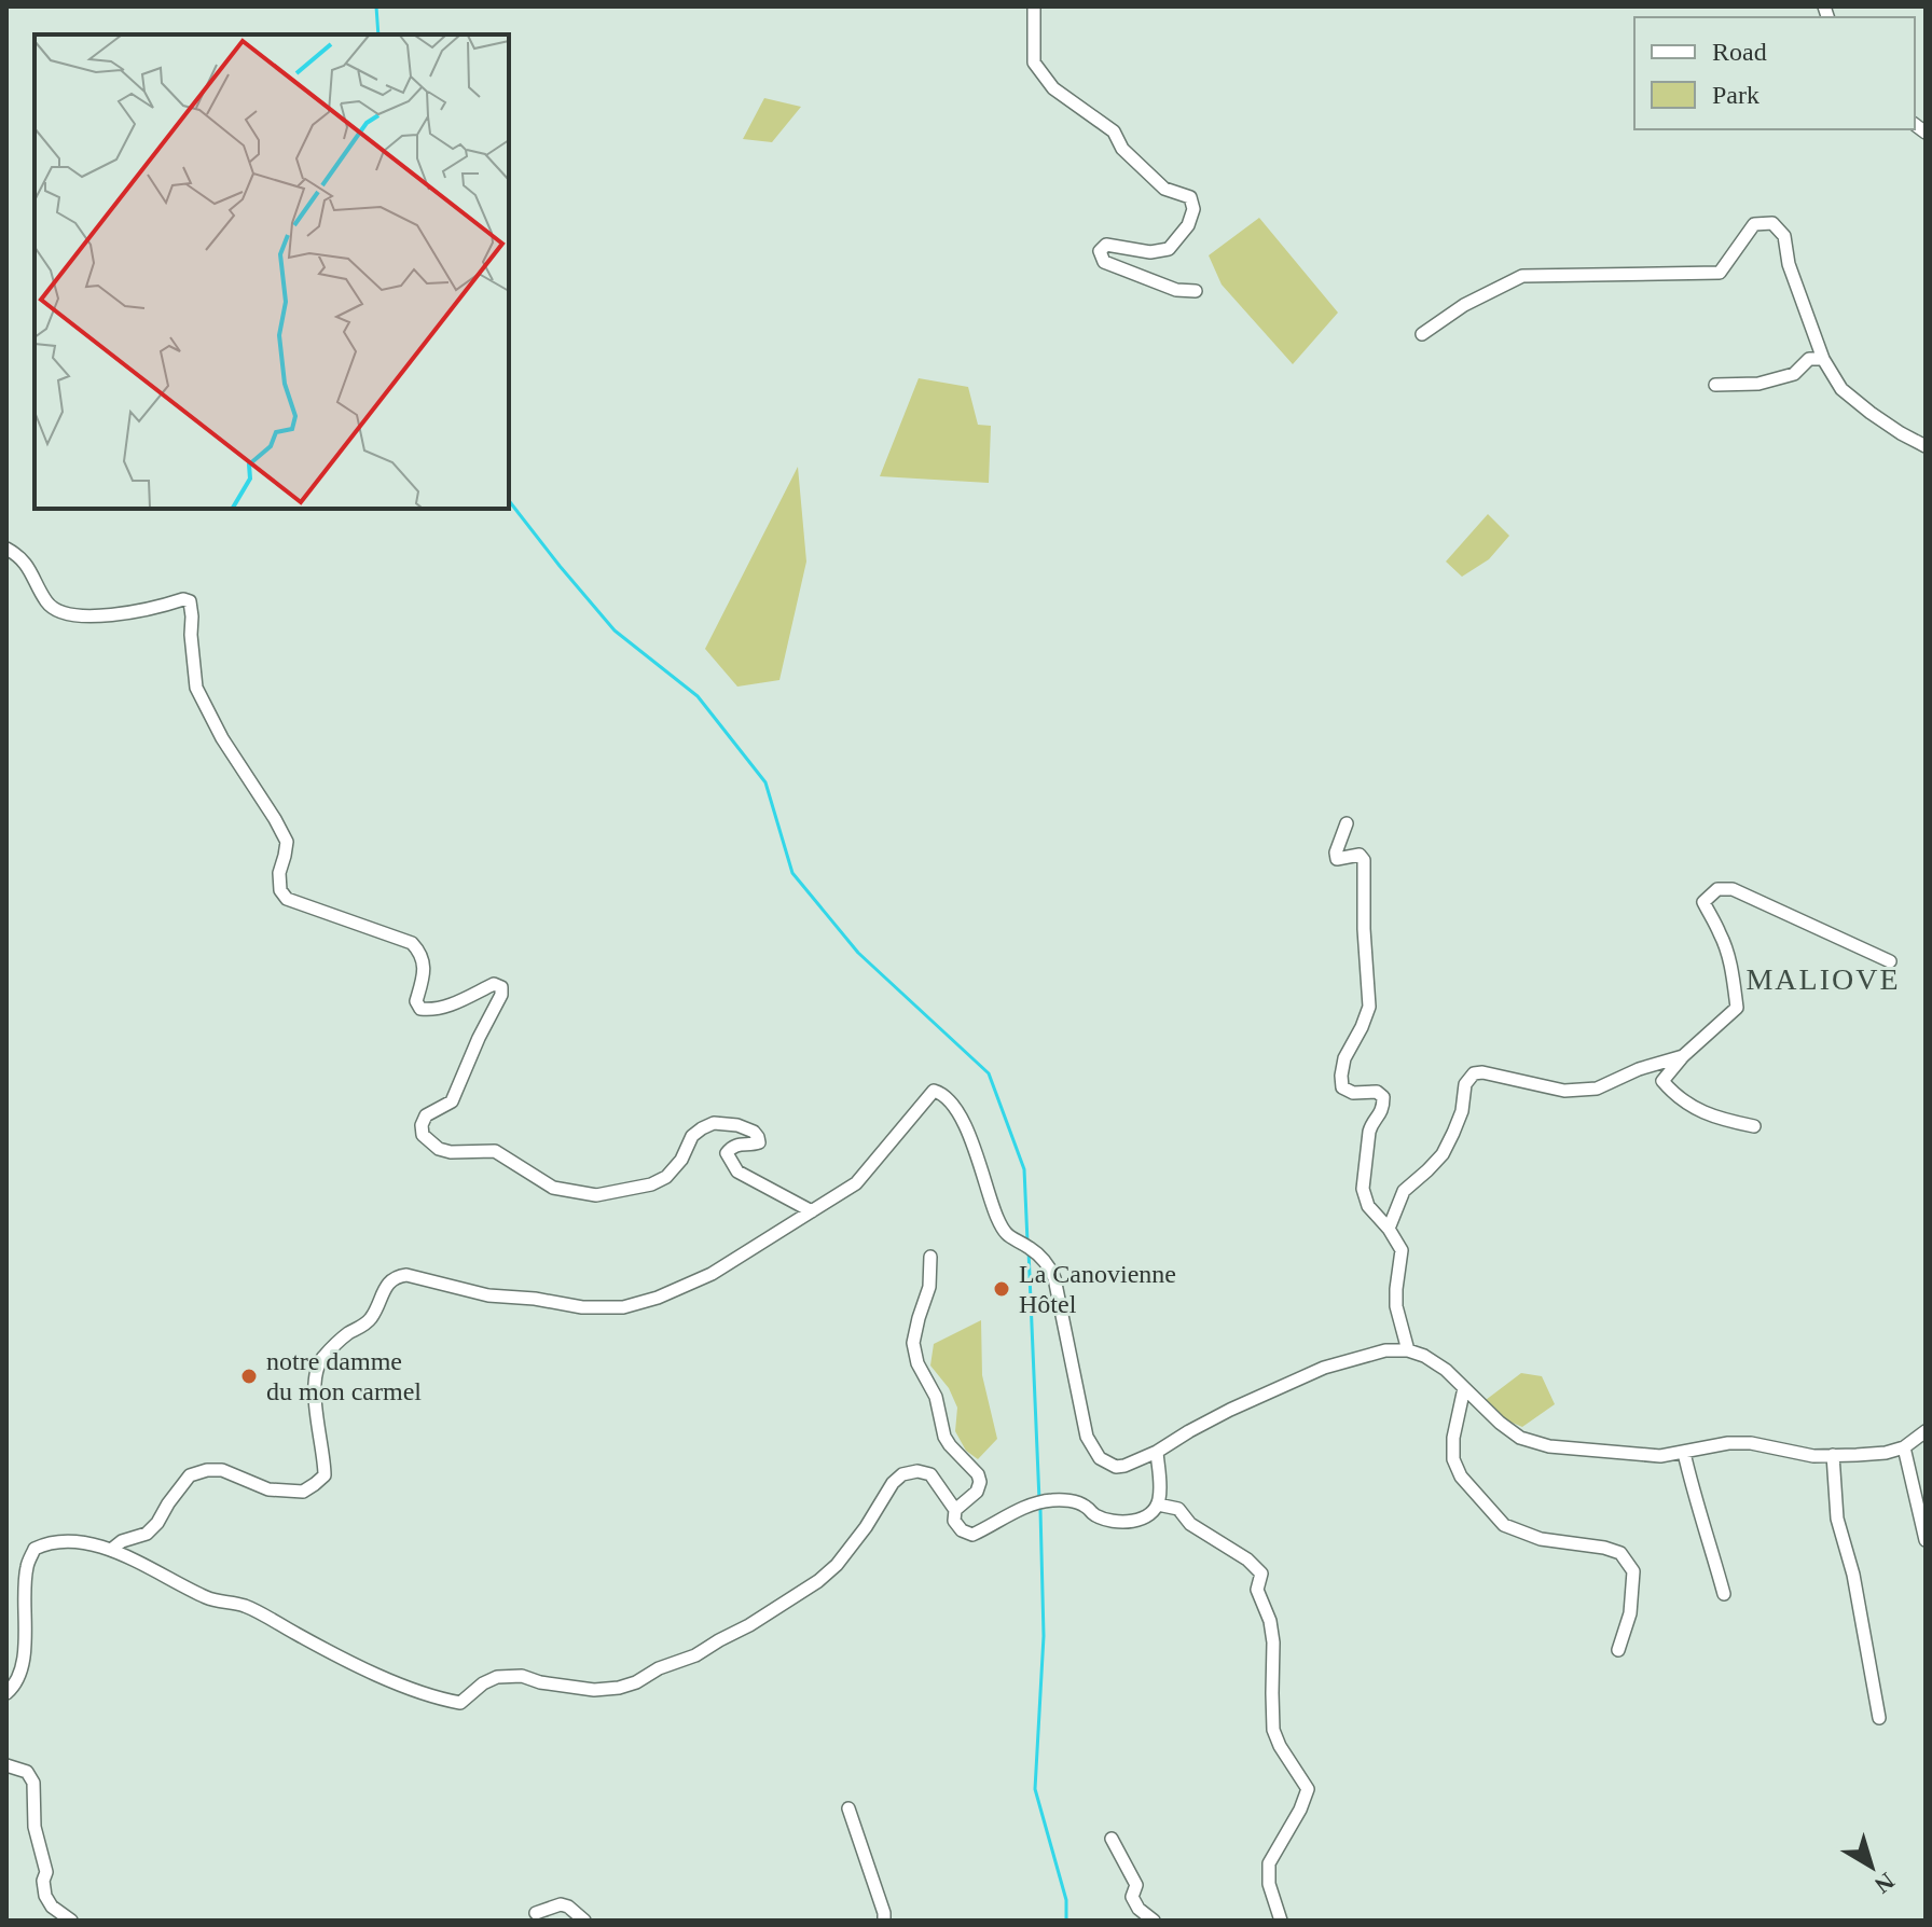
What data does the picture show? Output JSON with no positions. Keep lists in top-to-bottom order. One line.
{"districts":["MALIOVE"],"places":["La Canovienne Hôtel","notre damme du mon carmel"],"legend":["Road","Park"],"north":"bottom right"}
